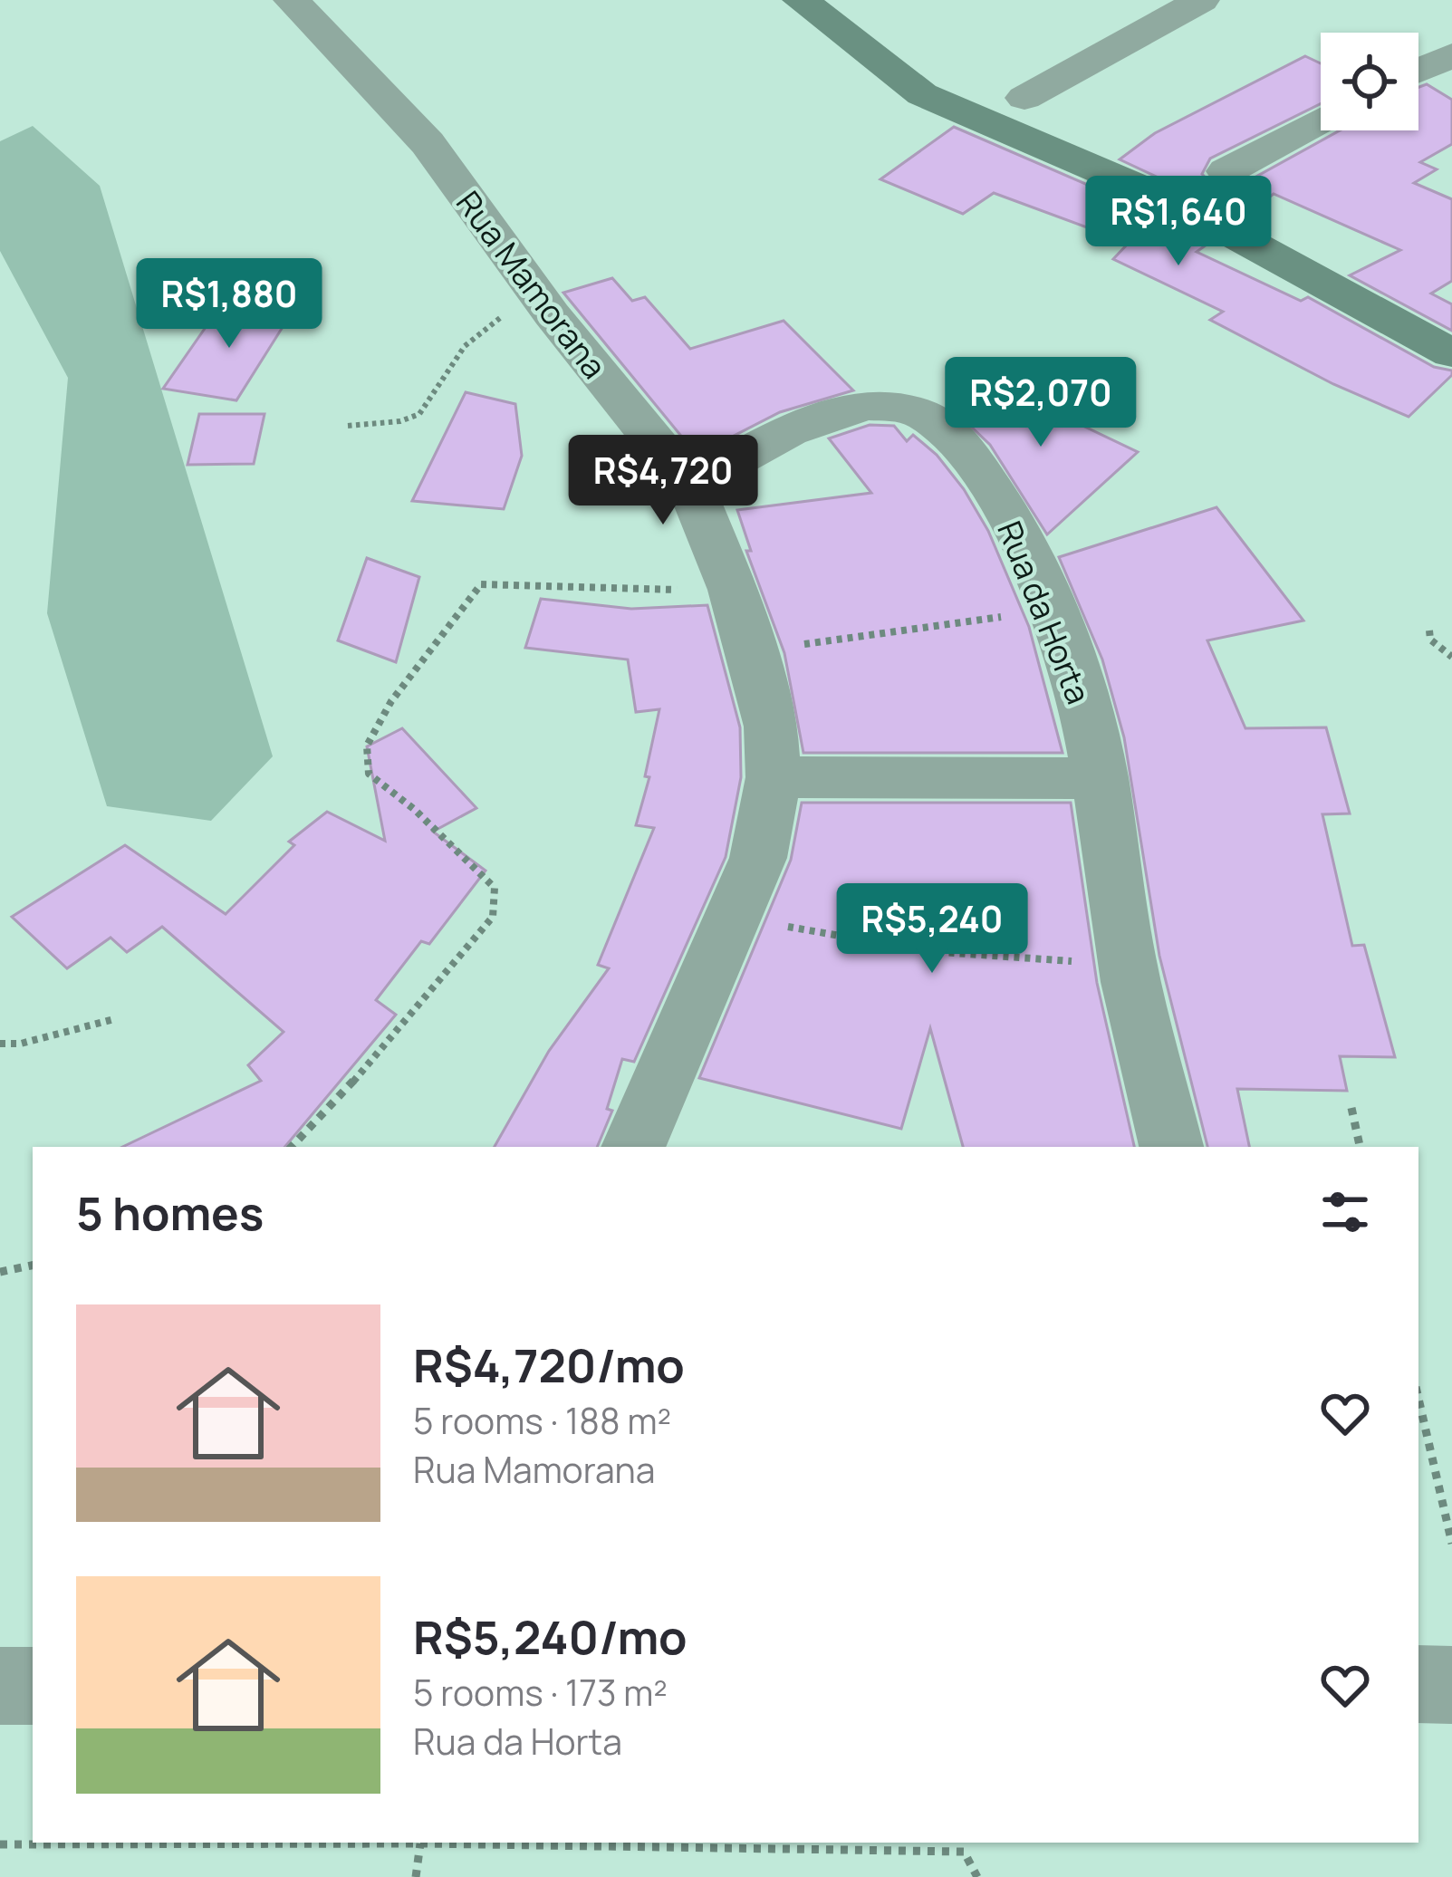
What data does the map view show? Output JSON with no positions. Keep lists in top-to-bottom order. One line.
{"streets":{"street":["Rua Mamorana","Rua da Horta"]},"crossings":[["Rua Mamorana","Rua da Horta"]],"page":{"price":["R$1,640","R$1,880","R$2,070","R$4,720","R$5,240"],"heading":"5 homes","list":[{"name":"R$4,720/mo","note":"5 rooms · 188 m² · Rua Mamorana"},{"name":"R$5,240/mo","note":"5 rooms · 173 m² · Rua da Horta"}]}}
